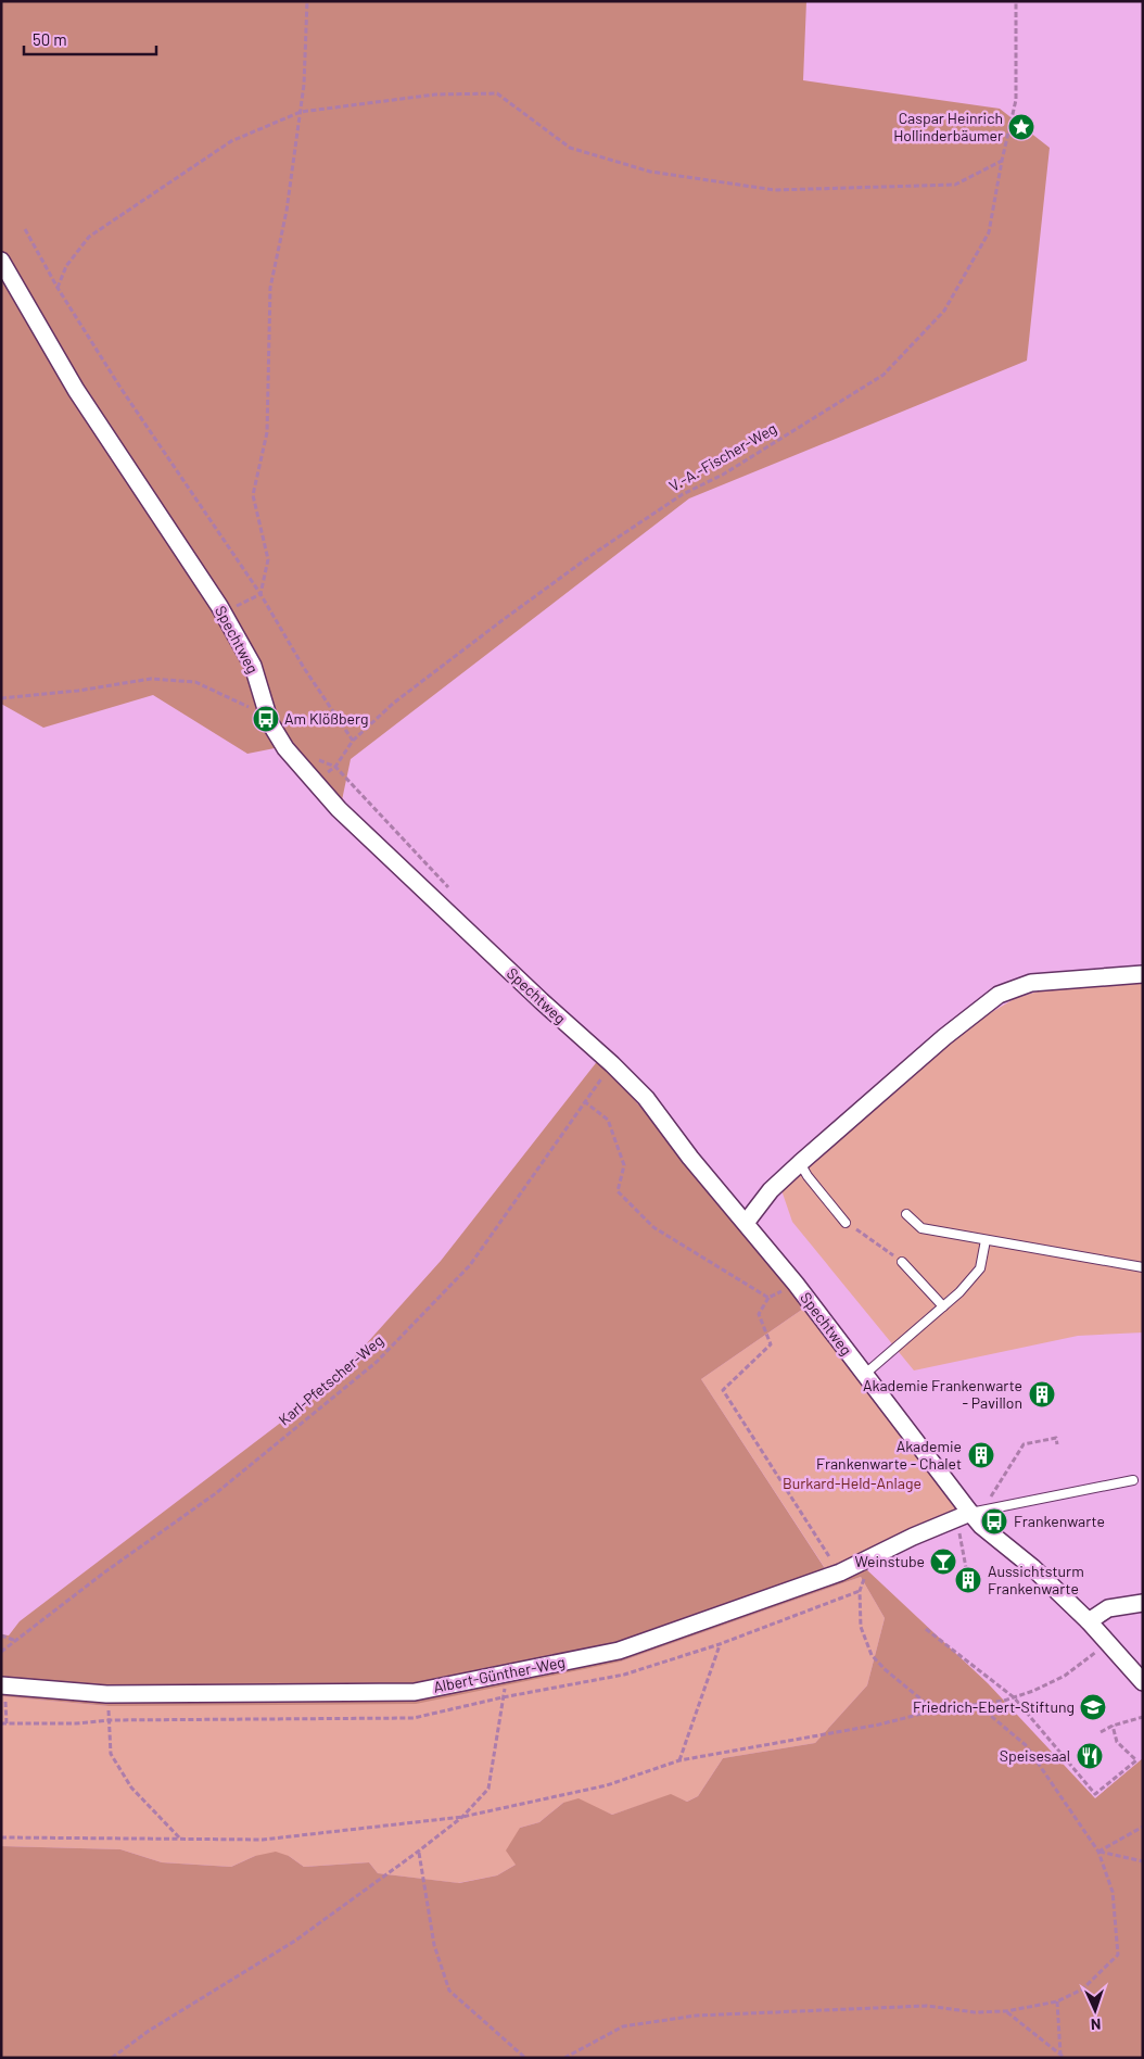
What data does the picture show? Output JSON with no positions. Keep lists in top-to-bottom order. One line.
{"streets":{"street":["Spechtweg","Albert-Günther-Weg"],"path":["V.-A.-Fischer-Weg","Karl-Pfetscher-Weg"]},"crossings":[["Spechtweg","Karl-Pfetscher-Weg"],["Spechtweg","Albert-Günther-Weg"]],"parks":["Burkard-Held-Anlage"],"places":{"place":["Caspar Heinrich Hollinderbäumer"],"bus stop":["Am Klößberg","Frankenwarte"],"building":["Akademie Frankenwarte - Pavillon","Akademie Frankenwarte - Chalet","Aussichtsturm Frankenwarte"],"bar":["Weinstube"],"school or university":["Friedrich-Ebert-Stiftung"],"restaurant":["Speisesaal"]},"scale_bar":"50 m","north":"bottom"}
